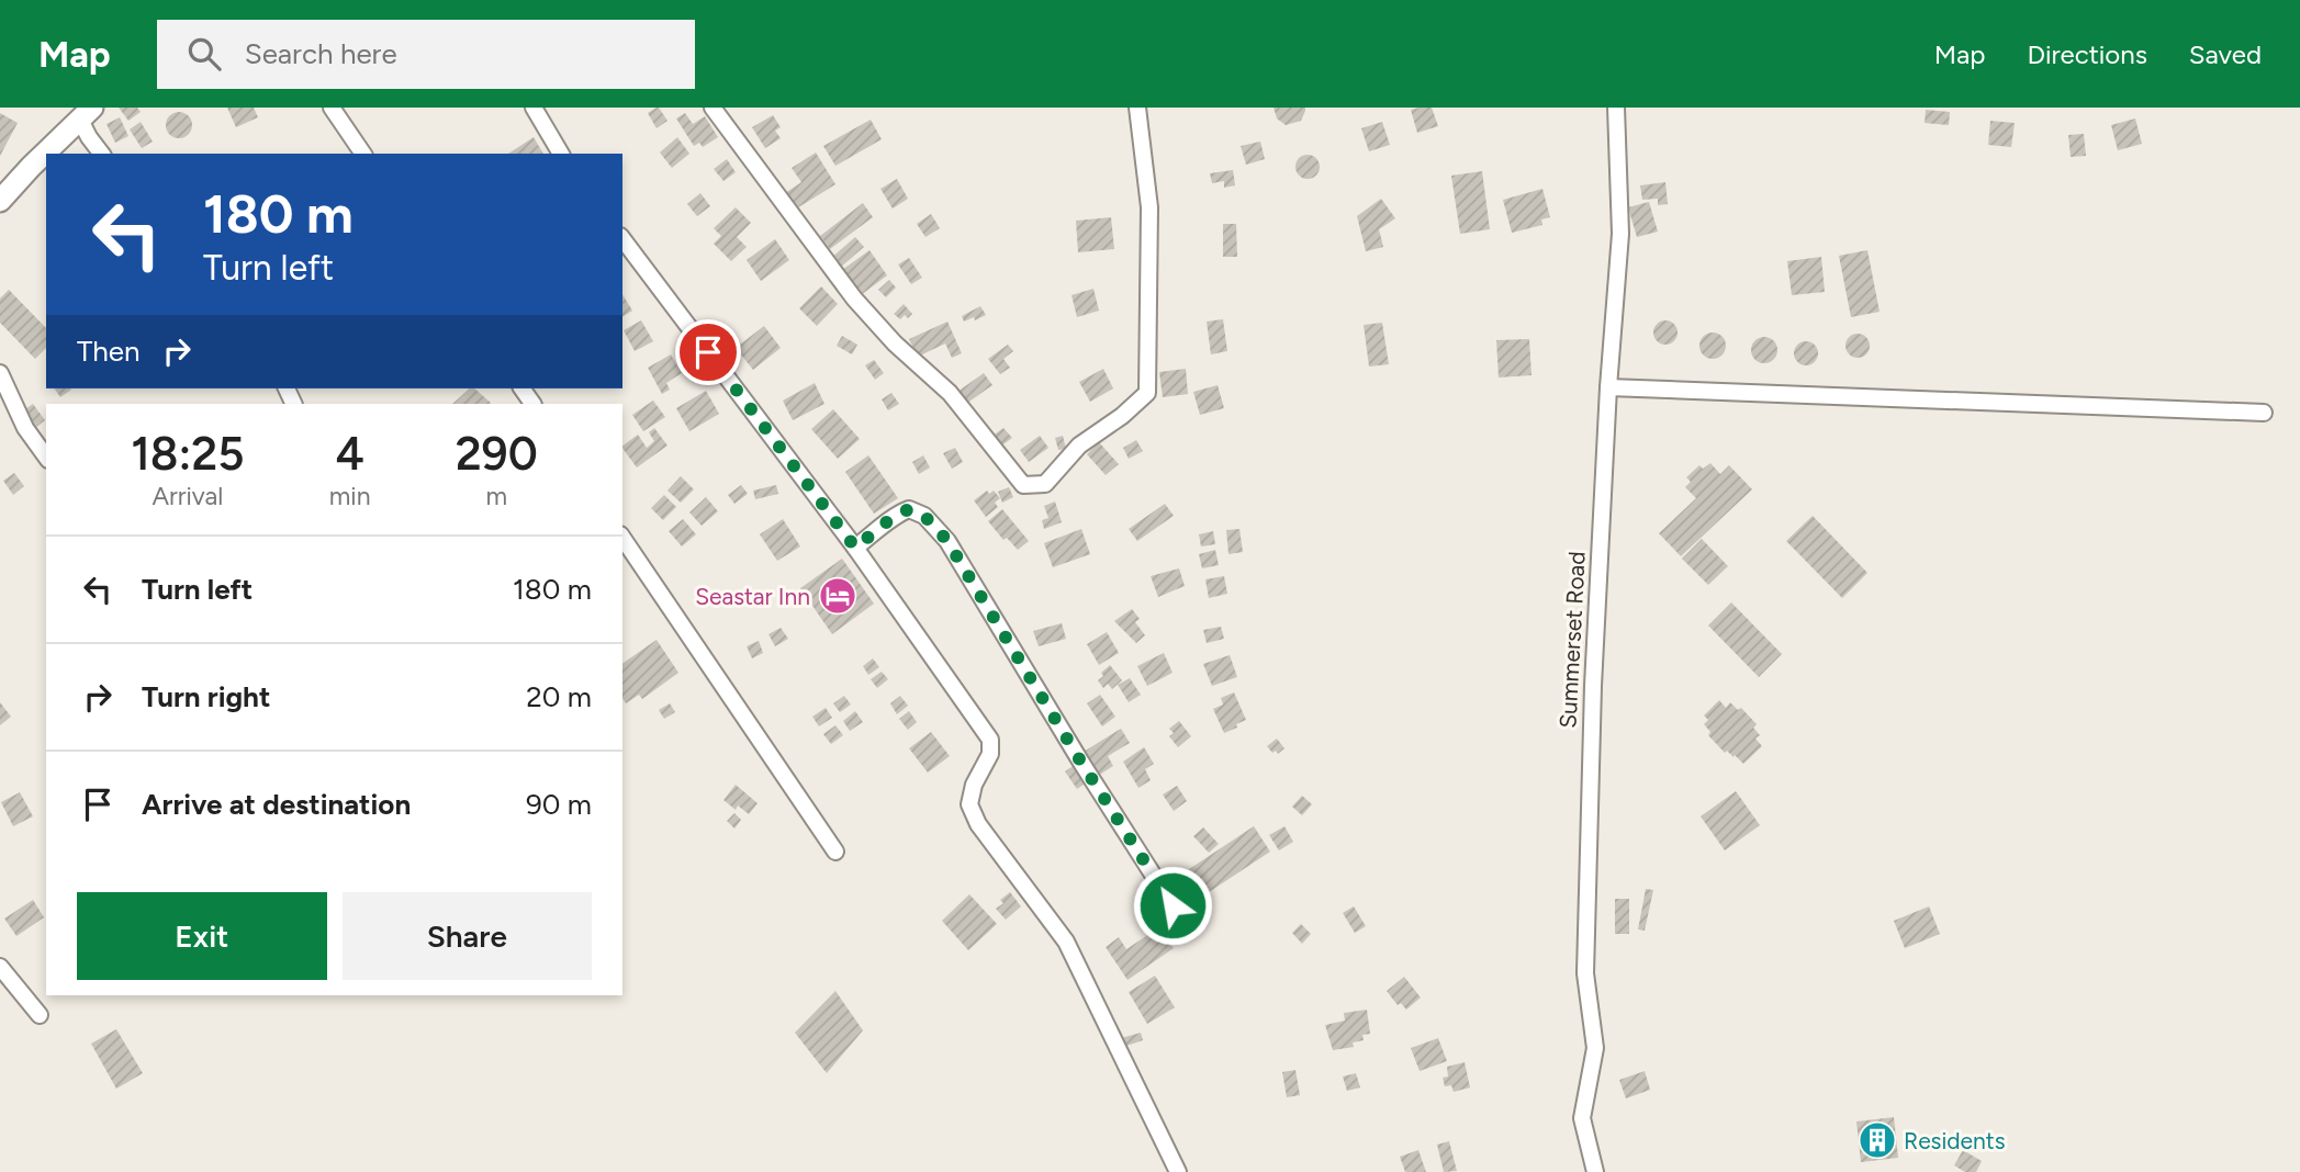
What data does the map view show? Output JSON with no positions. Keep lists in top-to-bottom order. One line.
{"streets":{"street":["Summerset Road"]},"places":{"hotel":["Seastar Inn"],"building":["Residents"]},"page":{"header":"Map","search":"Search here","nav":["Map","Directions","Saved"],"turn":["180 m","Turn left"],"then":"Then","eta":["18:25","Arrival","4","min","290","m"],"list":[{"name":"Turn left","value":"180 m"},{"name":"Turn right","value":"20 m"},{"name":"Arrive at destination","value":"90 m"}],"buttons":["Exit","Share"]}}
